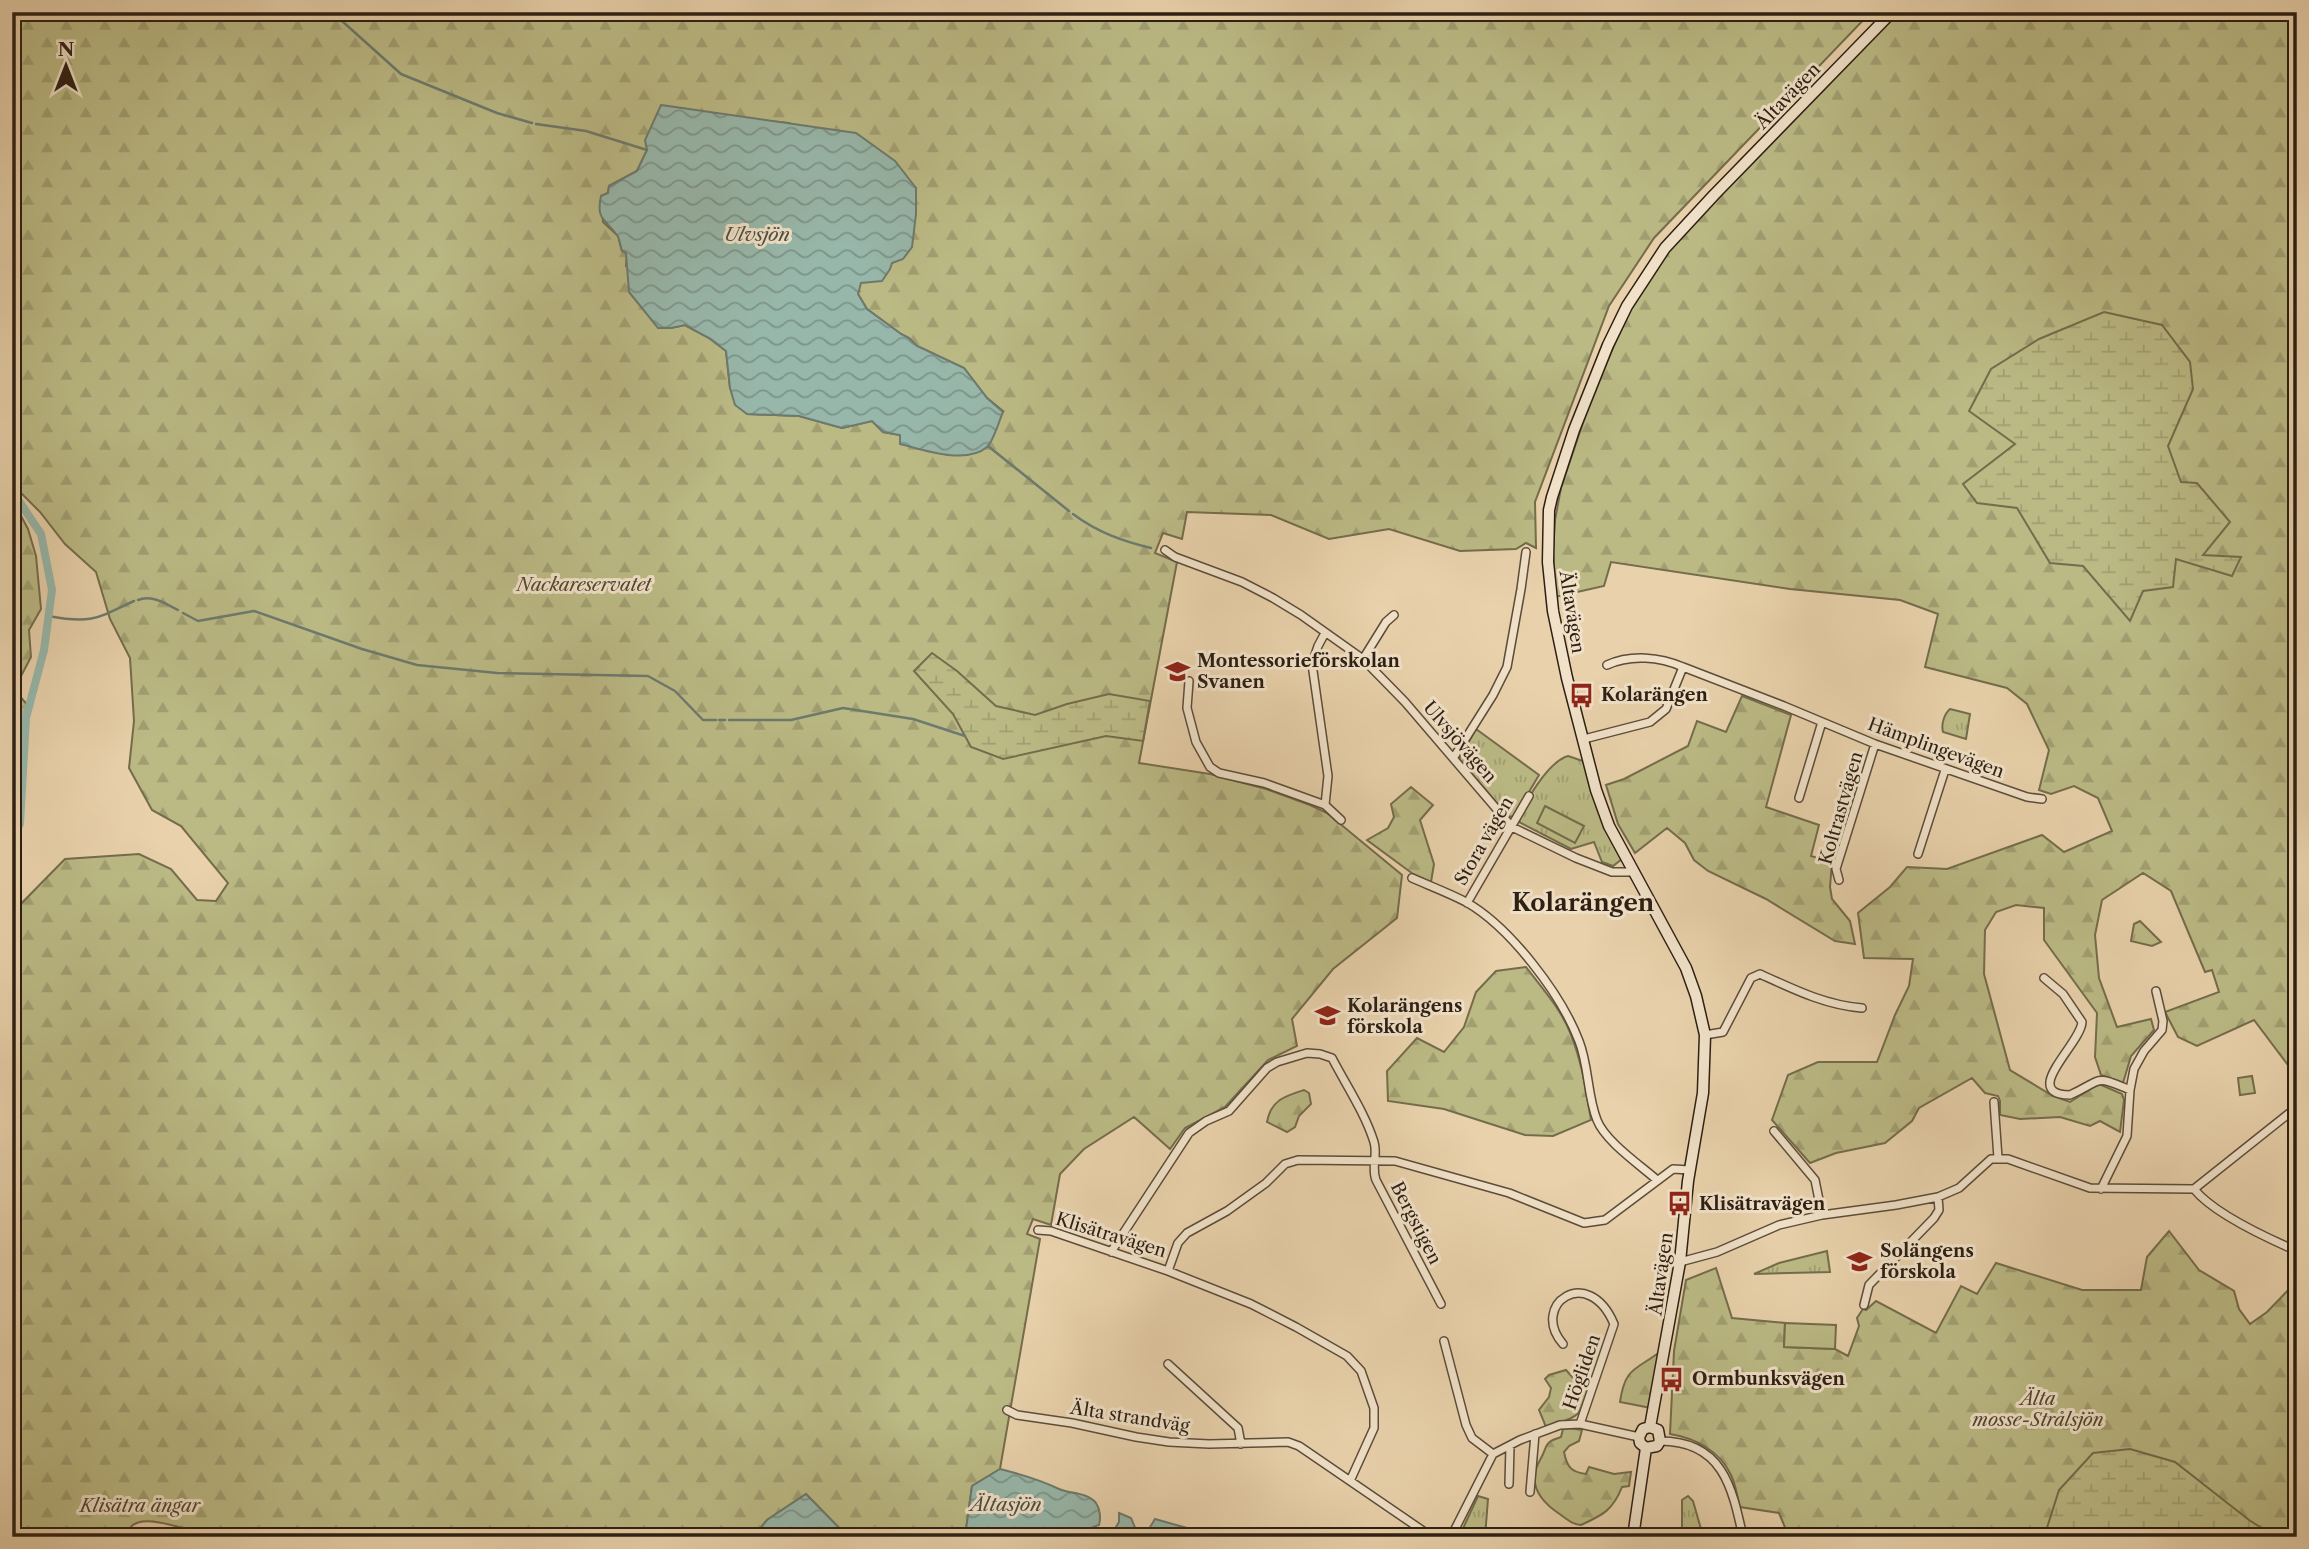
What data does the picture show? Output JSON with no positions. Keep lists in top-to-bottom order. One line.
{"streets":{"main road":["Ältavägen"],"street":["Ulvsjövägen","Hämplingevägen","Koltrastvägen","Stora vägen","Bergstigen","Klisätravägen","Högliden","Älta strandväg"]},"crossings":[["Ältavägen","Ulvsjövägen"],["Ältavägen","Klisätravägen"],["Ulvsjövägen","Stora vägen"],["Hämplingevägen","Koltrastvägen"],["Bergstigen","Klisätravägen"]],"districts":["Kolarängen"],"water":["Ulvsjön","Ältasjön"],"parks":["Nackareservatet","Älta mosse-Strålsjön","Klisätra ängar"],"places":{"school or university":["Montessorieförskolan Svanen","Kolarängens förskola","Solängens förskola"],"bus stop":["Kolarängen","Klisätravägen","Ormbunksvägen"]},"north":"top"}
